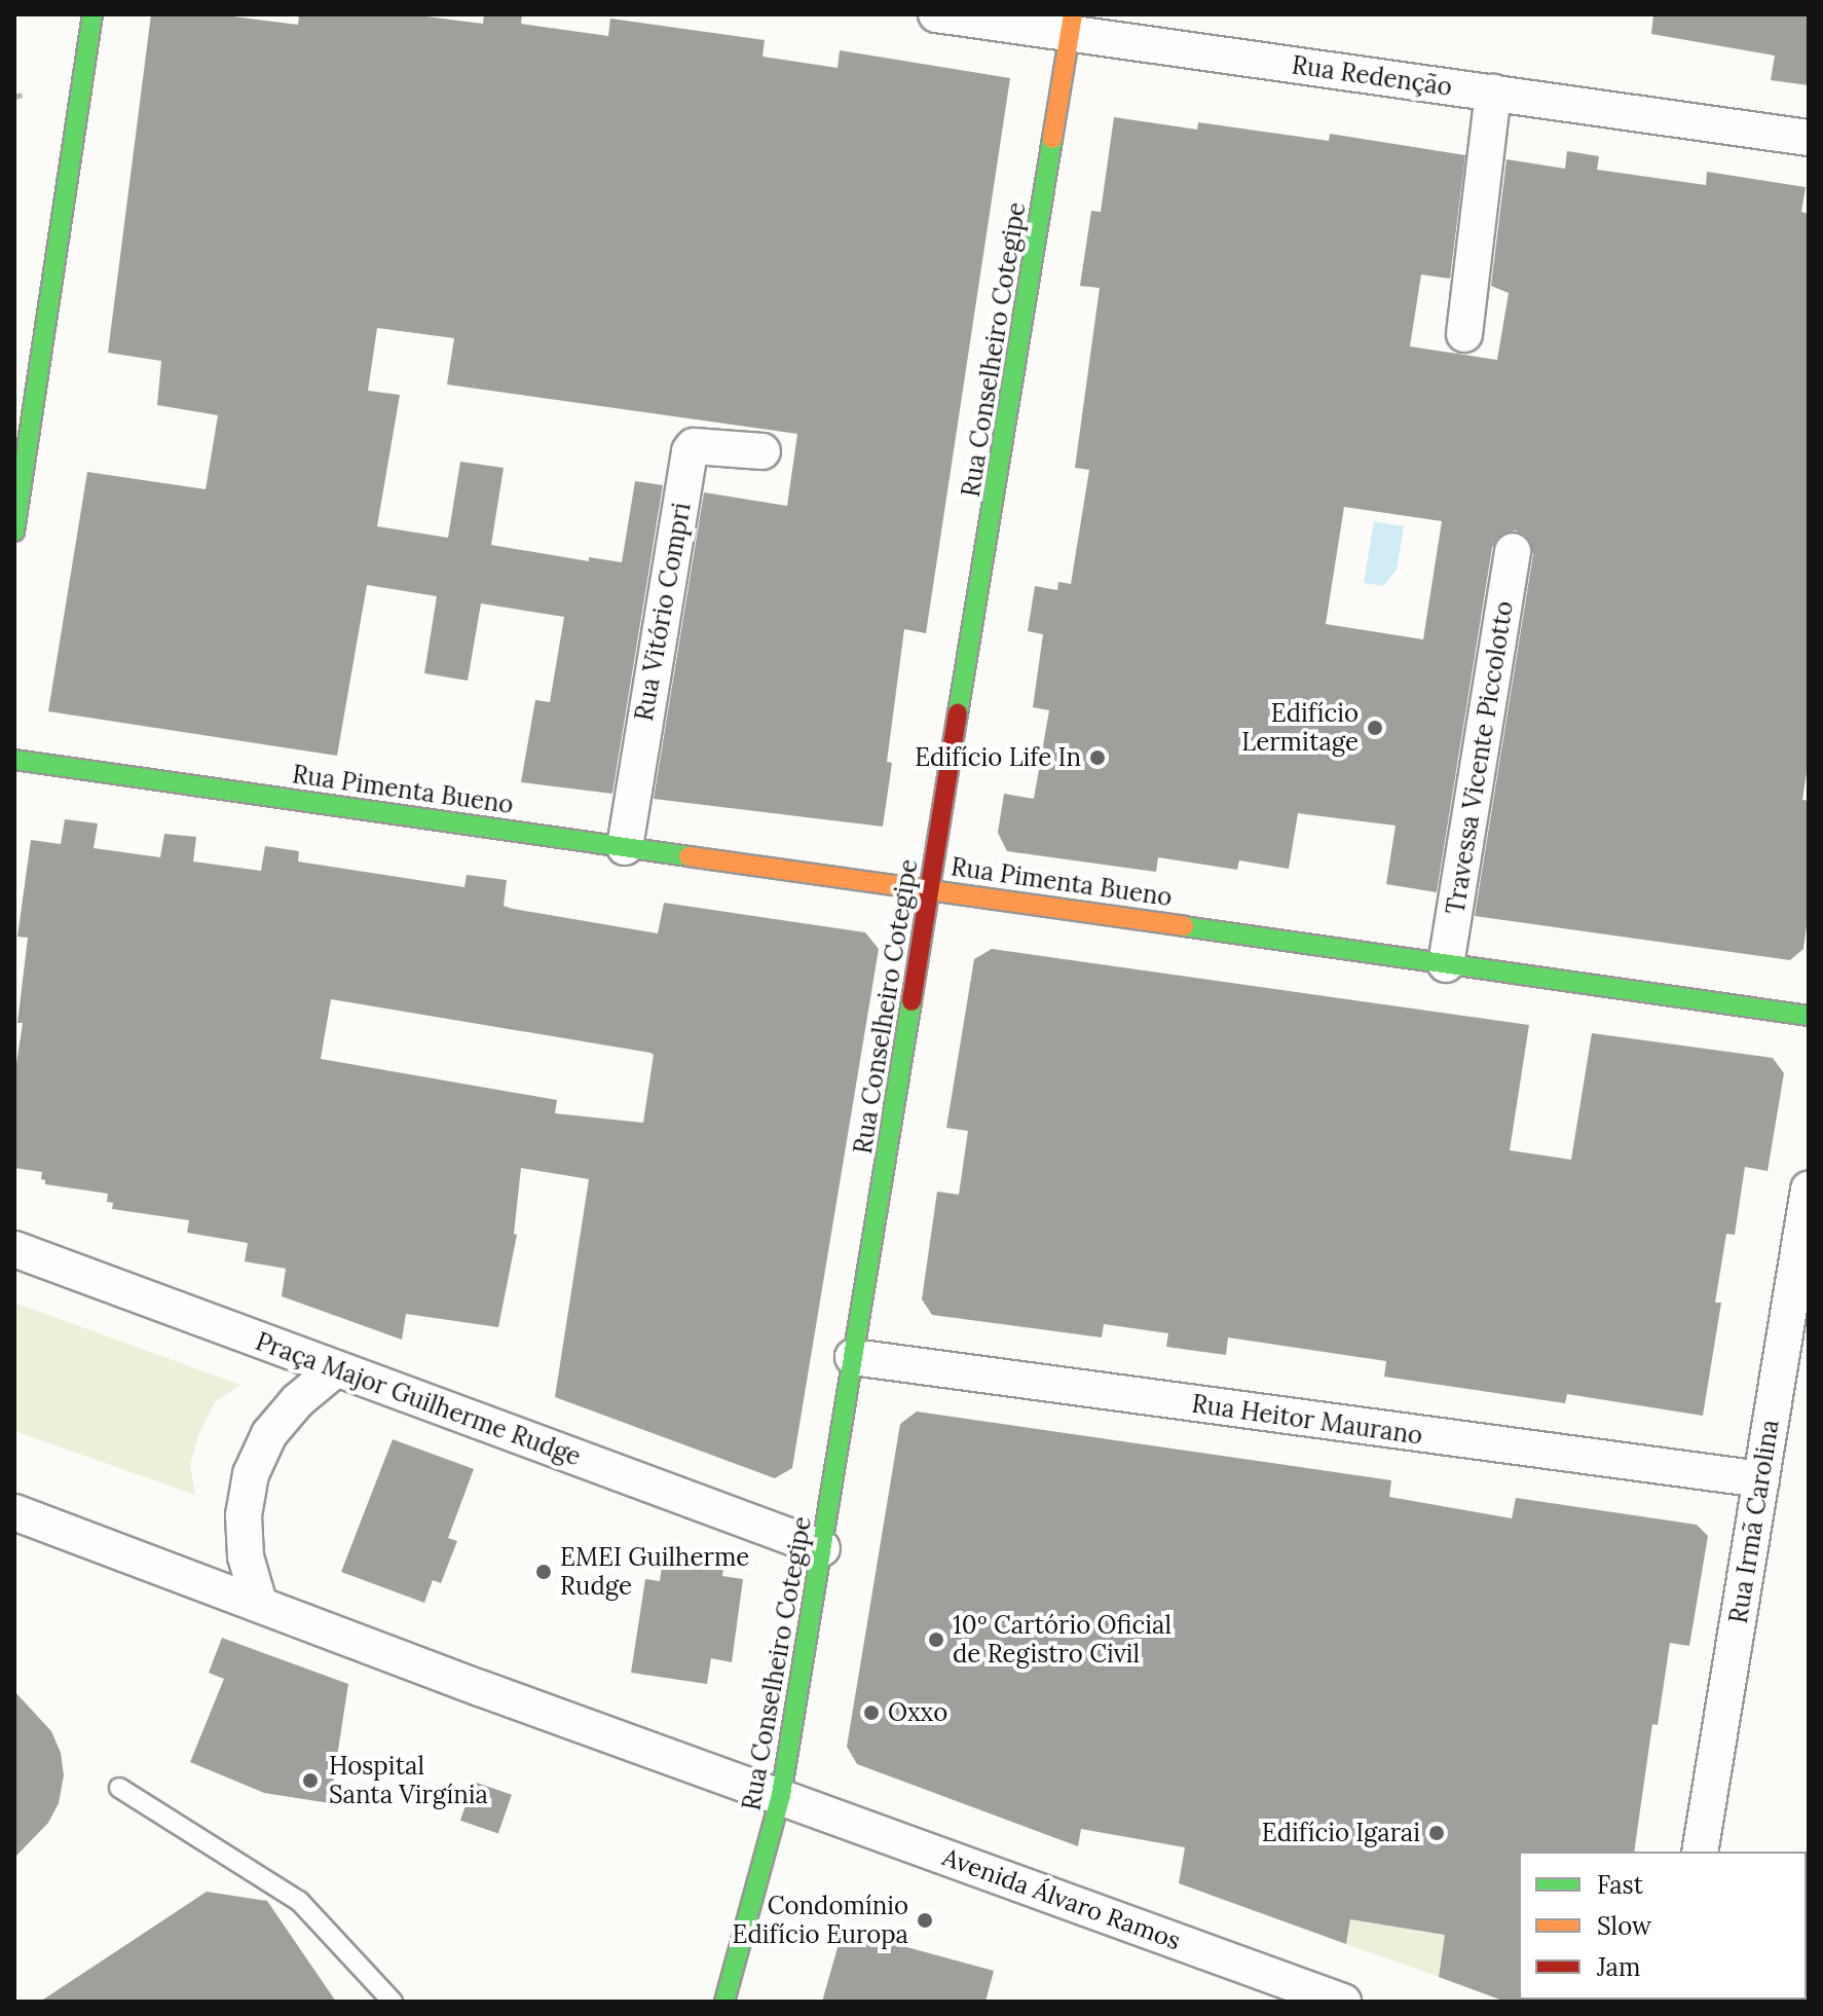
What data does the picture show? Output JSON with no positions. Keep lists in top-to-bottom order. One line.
{"streets":{"street":["Rua Redenção","Rua Conselheiro Cotegipe","Rua Vitório Compri","Travessa Vicente Piccolotto","Rua Pimenta Bueno","Praça Major Guilherme Rudge","Rua Heitor Maurano","Rua Irmã Carolina","Avenida Álvaro Ramos"]},"crossings":[["Rua Redenção","Rua Conselheiro Cotegipe"],["Rua Conselheiro Cotegipe","Rua Pimenta Bueno"],["Rua Conselheiro Cotegipe","Praça Major Guilherme Rudge"],["Rua Conselheiro Cotegipe","Rua Heitor Maurano"],["Rua Conselheiro Cotegipe","Avenida Álvaro Ramos"],["Rua Vitório Compri","Rua Pimenta Bueno"],["Travessa Vicente Piccolotto","Rua Pimenta Bueno"],["Rua Heitor Maurano","Rua Irmã Carolina"]],"places":["Edifício Lermitage","Edifício Life In","EMEI Guilherme Rudge","10º Cartório Oficial de Registro Civil","Oxxo","Hospital Santa Virgínia","Edifício Igarai","Condomínio Edifício Europa"],"legend":["Fast","Slow","Jam"]}
